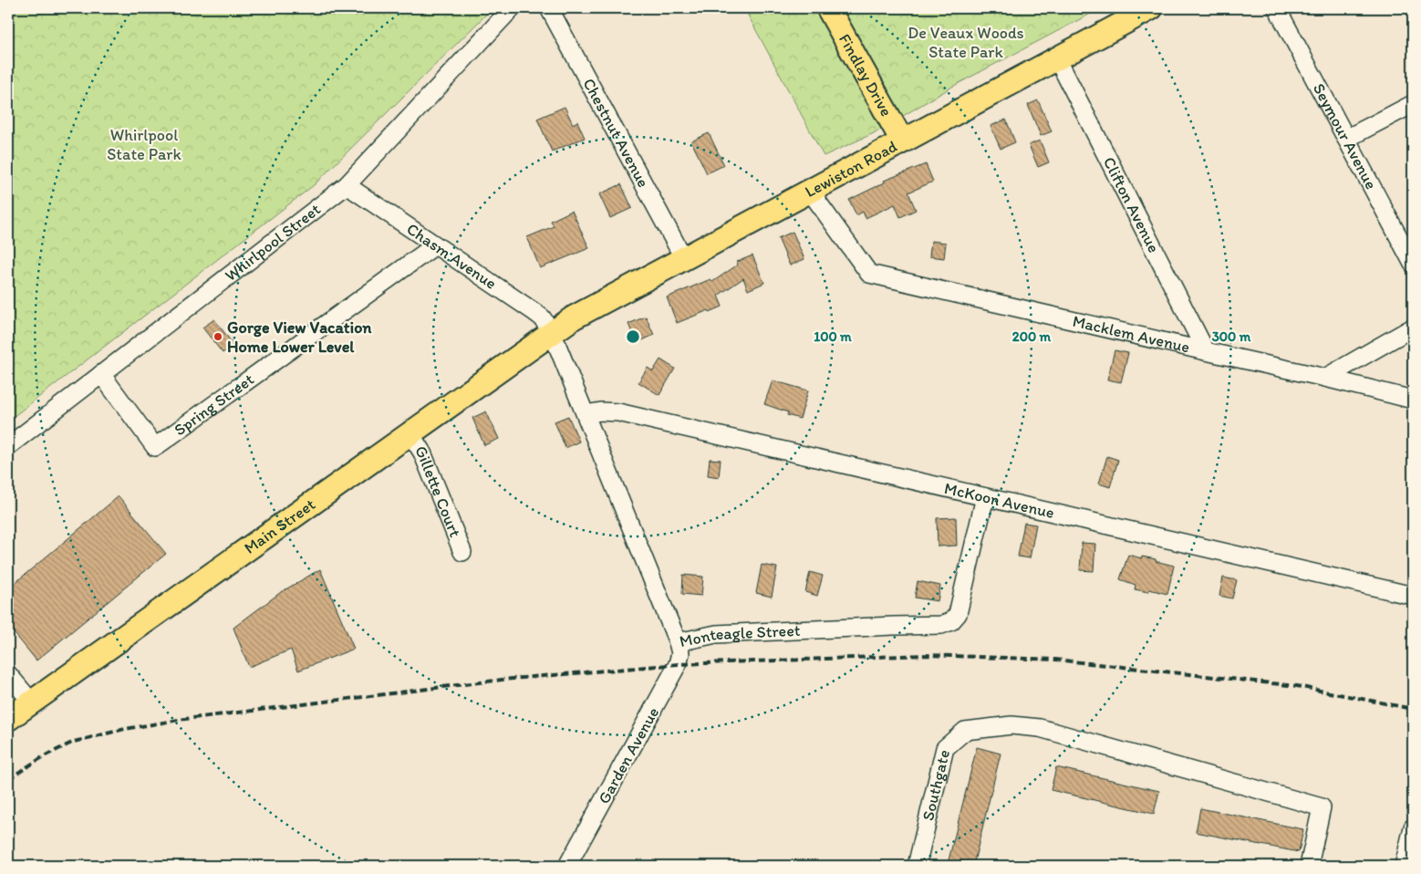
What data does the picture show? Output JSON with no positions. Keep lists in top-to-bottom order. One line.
{"streets":{"main road":["Findlay Drive","Lewiston Road","Main Street"],"street":["Chestnut Avenue","Seymour Avenue","Clifton Avenue","Whirlpool Street","Chasm Avenue","Macklem Avenue","Spring Street","Gillette Court","McKoon Avenue","Monteagle Street","Garden Avenue","Southgate"]},"crossings":[["Findlay Drive","Lewiston Road"],["Chestnut Avenue","Lewiston Road"],["Lewiston Road","Clifton Avenue"],["Lewiston Road","Chasm Avenue"],["Lewiston Road","Macklem Avenue"],["Lewiston Road","Main Street"],["Lewiston Road","Monteagle Street"],["Clifton Avenue","Macklem Avenue"],["Whirlpool Street","Chasm Avenue"],["Whirlpool Street","Spring Street"],["Chasm Avenue","Spring Street"],["Chasm Avenue","Main Street"],["Chasm Avenue","Monteagle Street"],["Gillette Court","Main Street"],["McKoon Avenue","Monteagle Street"],["Main Street","Monteagle Street"],["Monteagle Street","Garden Avenue"]],"parks":["De Veaux Woods State Park","Whirlpool State Park"],"places":["Gorge View Vacation Home Lower Level"],"rings":["100 m","200 m","300 m"]}
